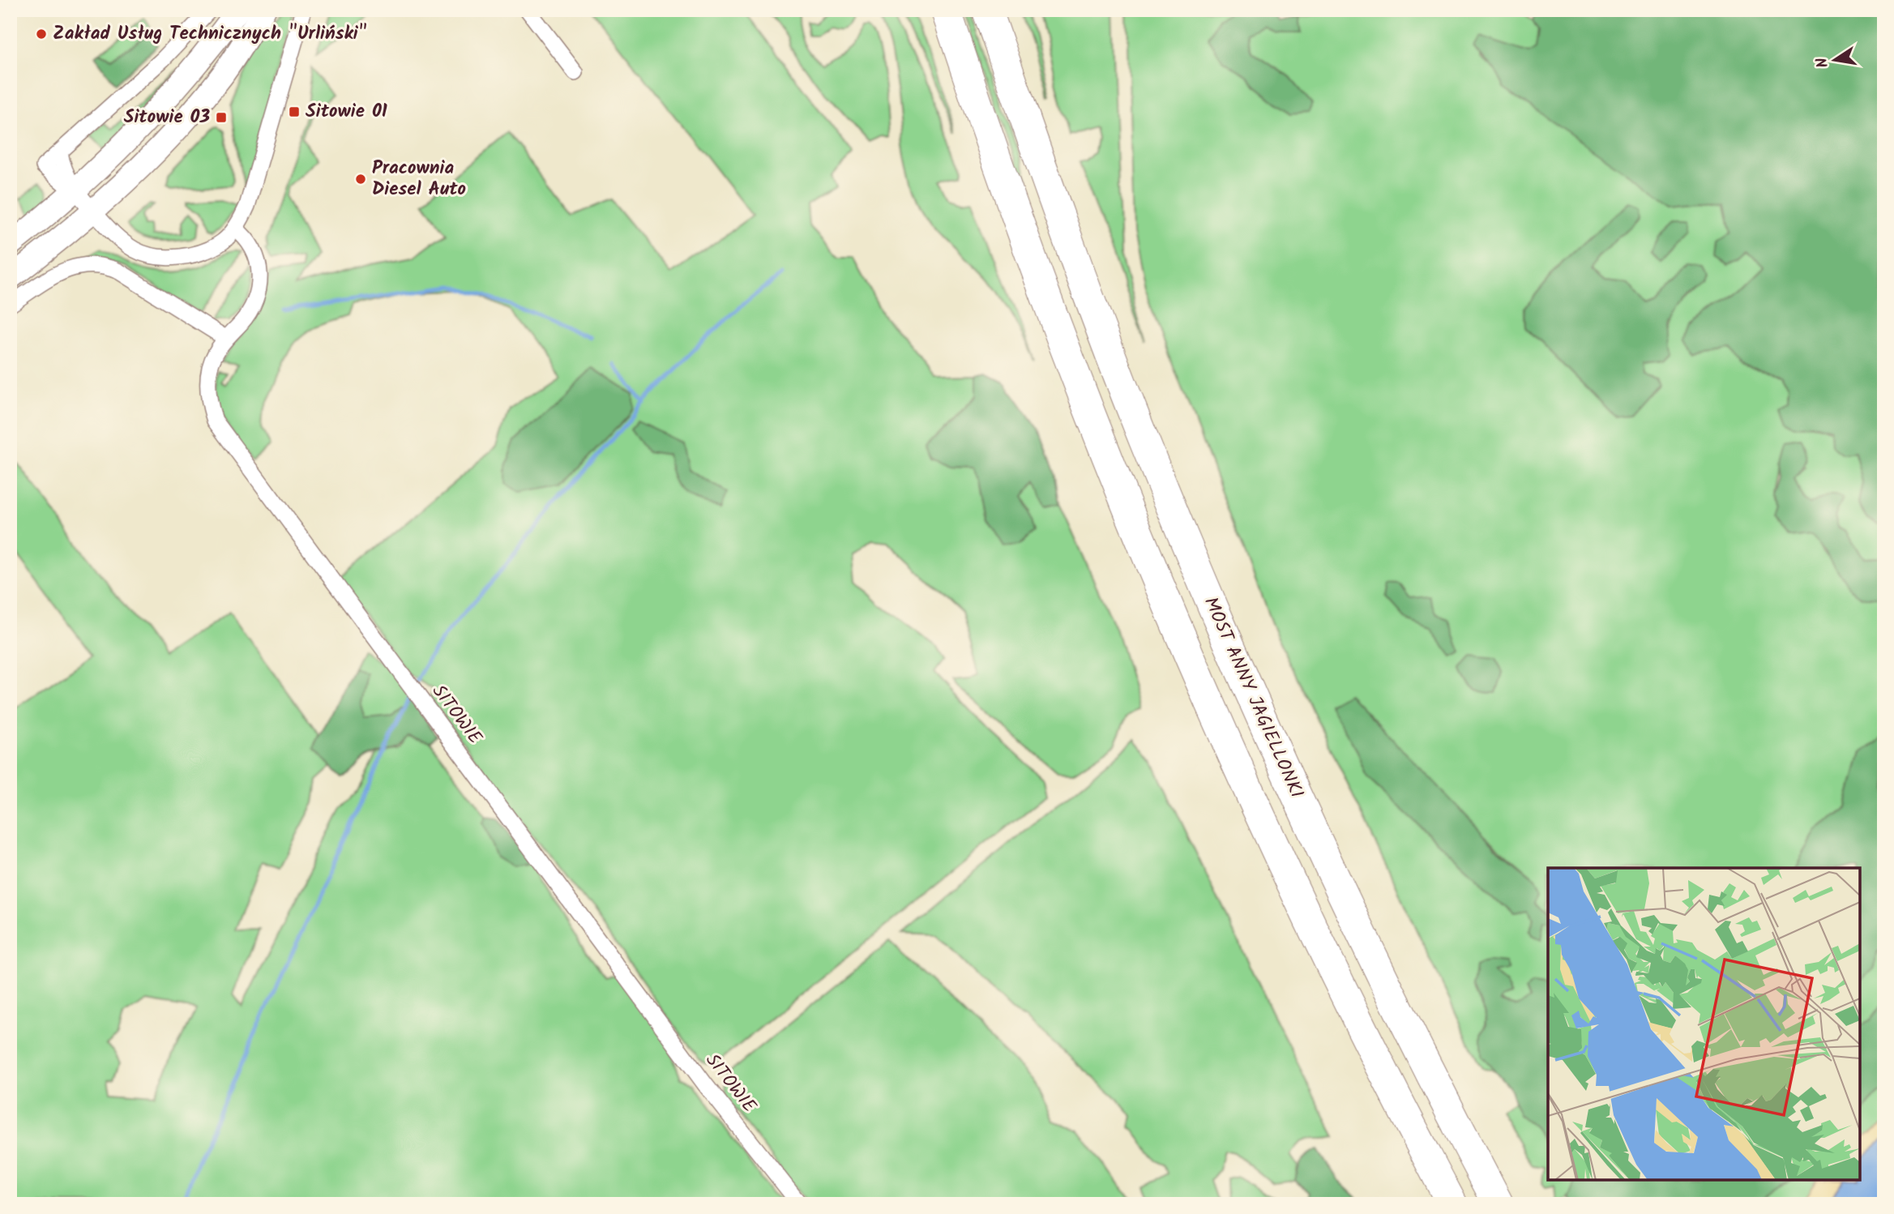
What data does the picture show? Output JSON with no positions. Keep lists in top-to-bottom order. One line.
{"streets":{"highway":["MOST ANNY JAGIELLONKI"],"street":["SITOWIE"]},"places":{"other":["Zakład Usług Technicznych \"Urliński\"","Pracownia Diesel Auto"],"transit":["Sitowie 01","Sitowie 03"]},"north":"left"}
